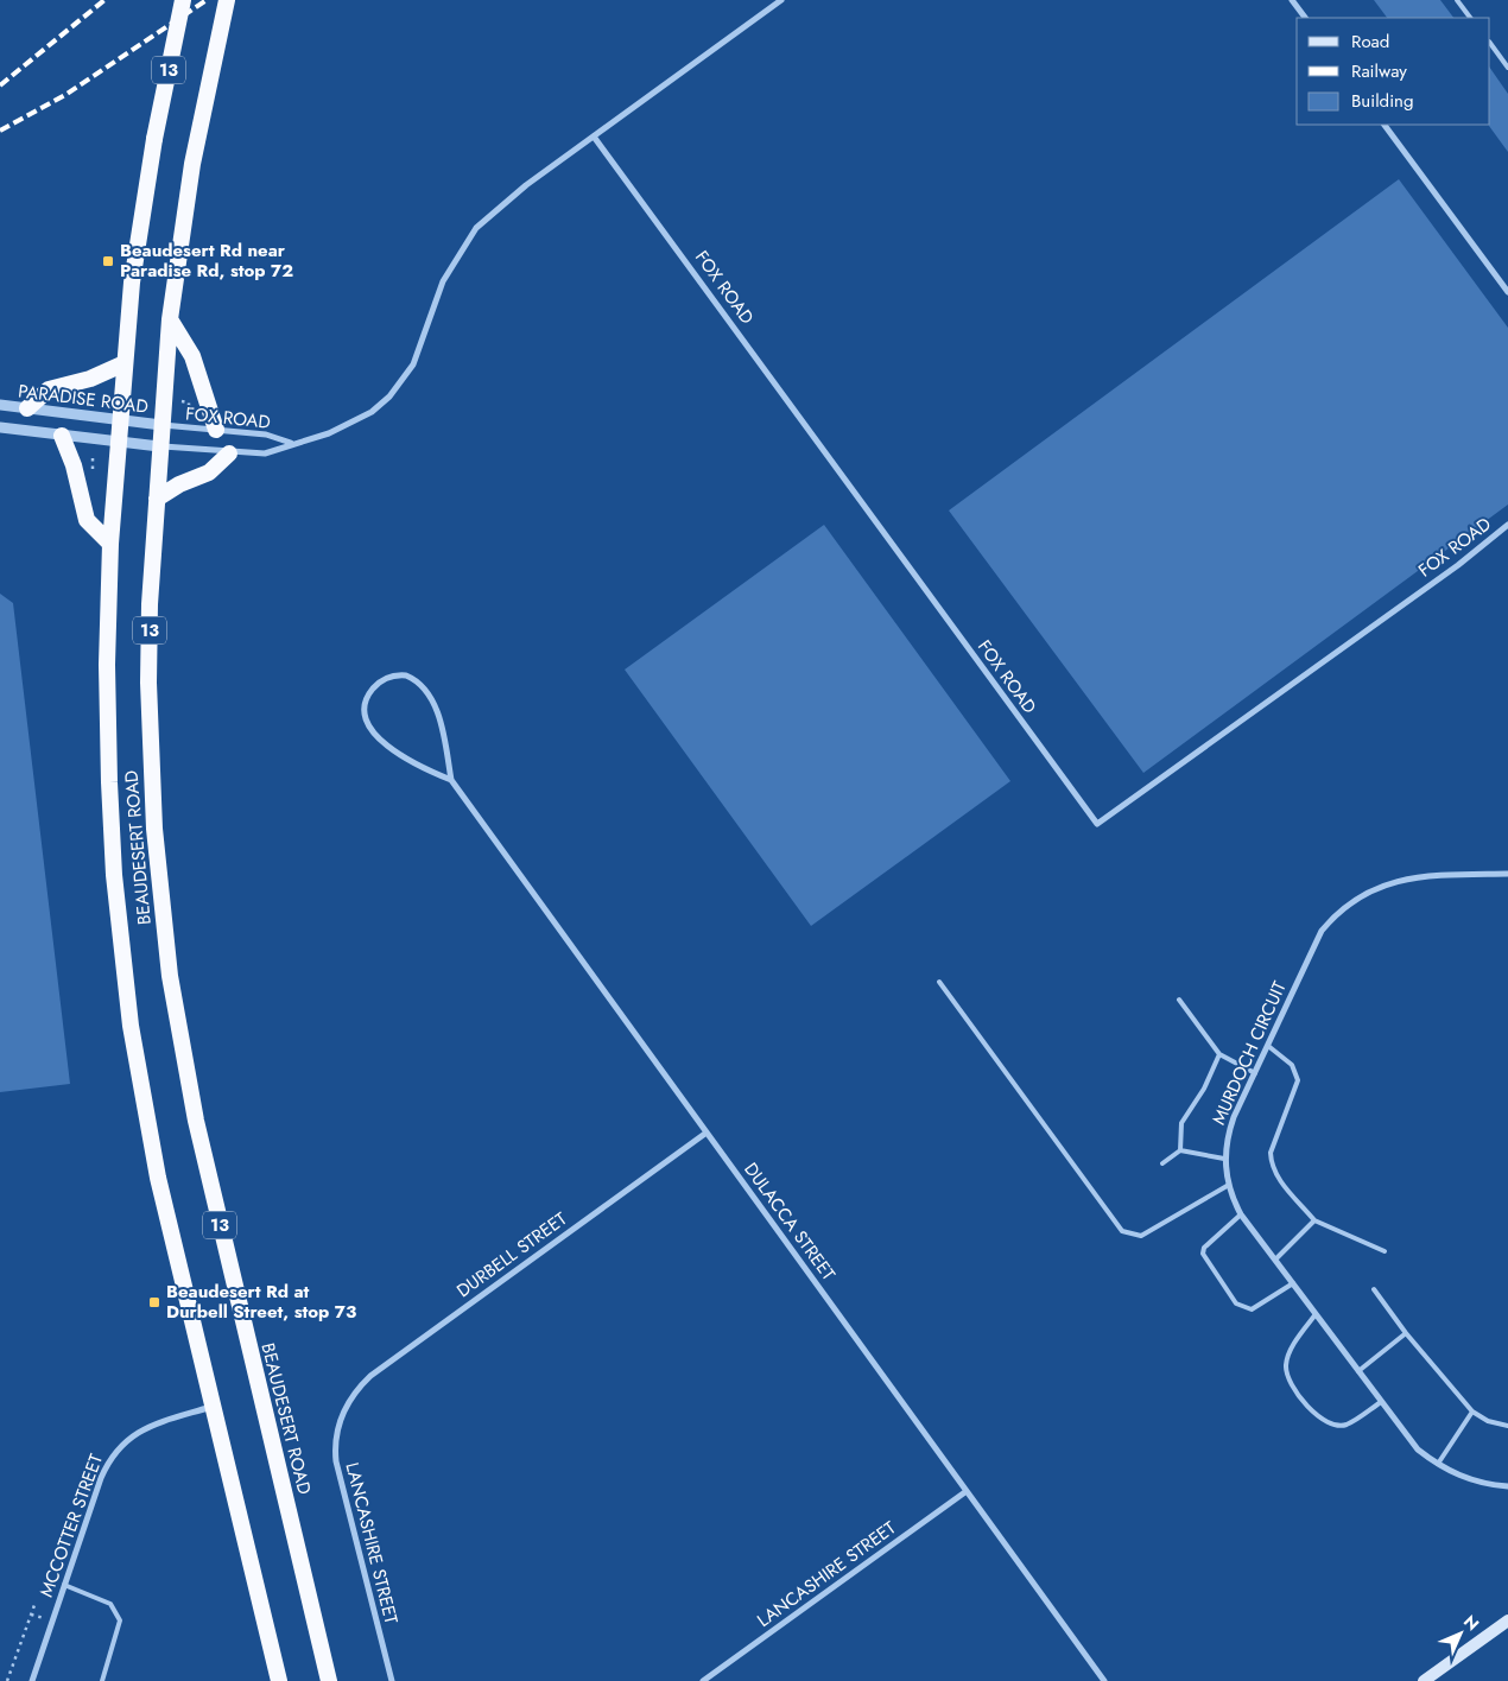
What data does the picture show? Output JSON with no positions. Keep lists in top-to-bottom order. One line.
{"streets":{"highway":["13","BEAUDESERT ROAD"],"street":["FOX ROAD","PARADISE ROAD","MURDOCH CIRCUIT","DULACCA STREET","DURBELL STREET","MCCOTTER STREET","LANCASHIRE STREET"]},"crossings":[["FOX ROAD","PARADISE ROAD"],["FOX ROAD","BEAUDESERT ROAD"],["PARADISE ROAD","BEAUDESERT ROAD"],["BEAUDESERT ROAD","MCCOTTER STREET"],["DULACCA STREET","DURBELL STREET"],["DULACCA STREET","LANCASHIRE STREET"],["DURBELL STREET","LANCASHIRE STREET"]],"places":{"transit":["Beaudesert Rd near Paradise Rd, stop 72","Beaudesert Rd at Durbell Street, stop 73"]},"legend":["Road","Railway","Building"],"north":"top right"}
